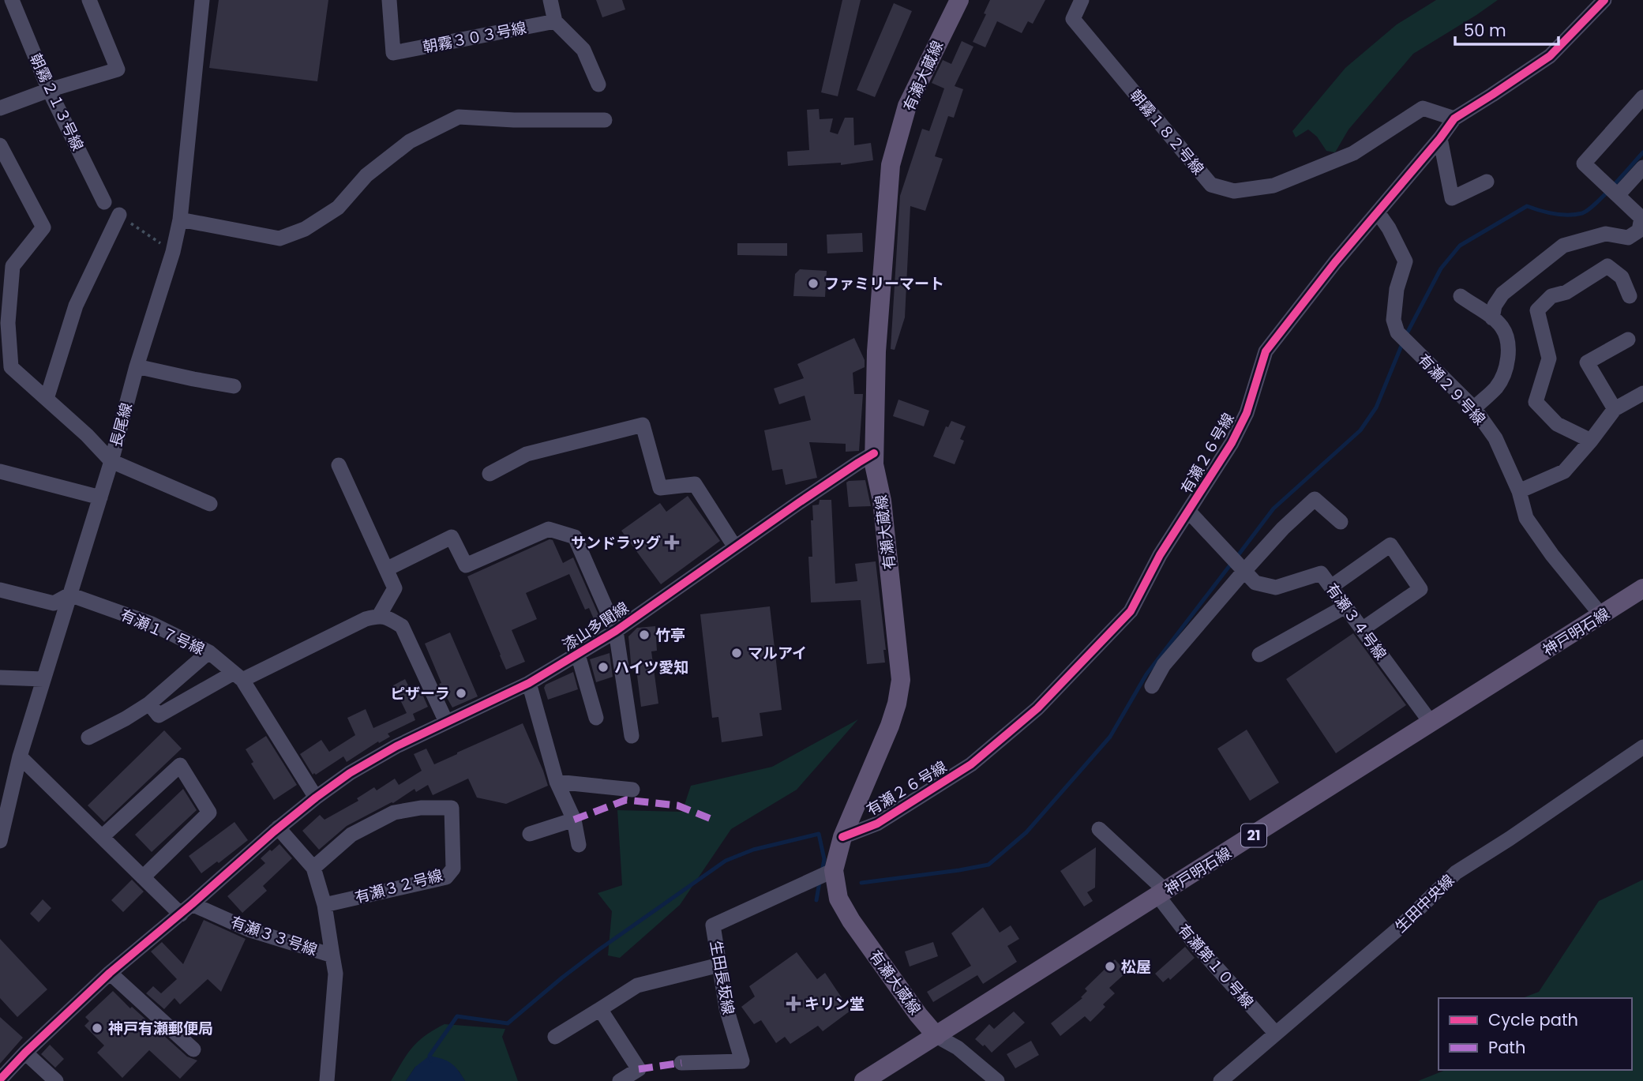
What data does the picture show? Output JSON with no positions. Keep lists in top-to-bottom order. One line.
{"streets":{"main road":["有瀬大蔵線","神戸明石線","21"],"street":["朝霧３０３号線","朝霧２１３号線","朝霧１８２号線","有瀬２９号線","長尾線","有瀬２６号線","有瀬３４号線","漆山多聞線","有瀬１７号線","有瀬３２号線","生田中央線","有瀬３３号線","有瀬第１０号線","生田長坂線"]},"crossings":[["有瀬大蔵線","有瀬２６号線"],["有瀬大蔵線","漆山多聞線"],["有瀬大蔵線","神戸明石線"],["有瀬大蔵線","生田長坂線"],["朝霧１８２号線","有瀬２６号線"],["有瀬２９号線","有瀬２６号線"],["有瀬２９号線","神戸明石線"],["長尾線","有瀬１７号線"],["有瀬２６号線","有瀬３４号線"],["有瀬３４号線","神戸明石線"],["漆山多聞線","有瀬１７号線"],["漆山多聞線","有瀬３３号線"],["神戸明石線","有瀬第１０号線"],["生田中央線","有瀬第１０号線"]],"places":{"other":["ファミリーマート","竹亭","マルアイ","ハイツ愛知","ピザーラ","松屋","神戸有瀬郵便局"],"health":["サンドラッグ","キリン堂"]},"legend":["Cycle path","Path"],"scale_bar":"50 m"}
